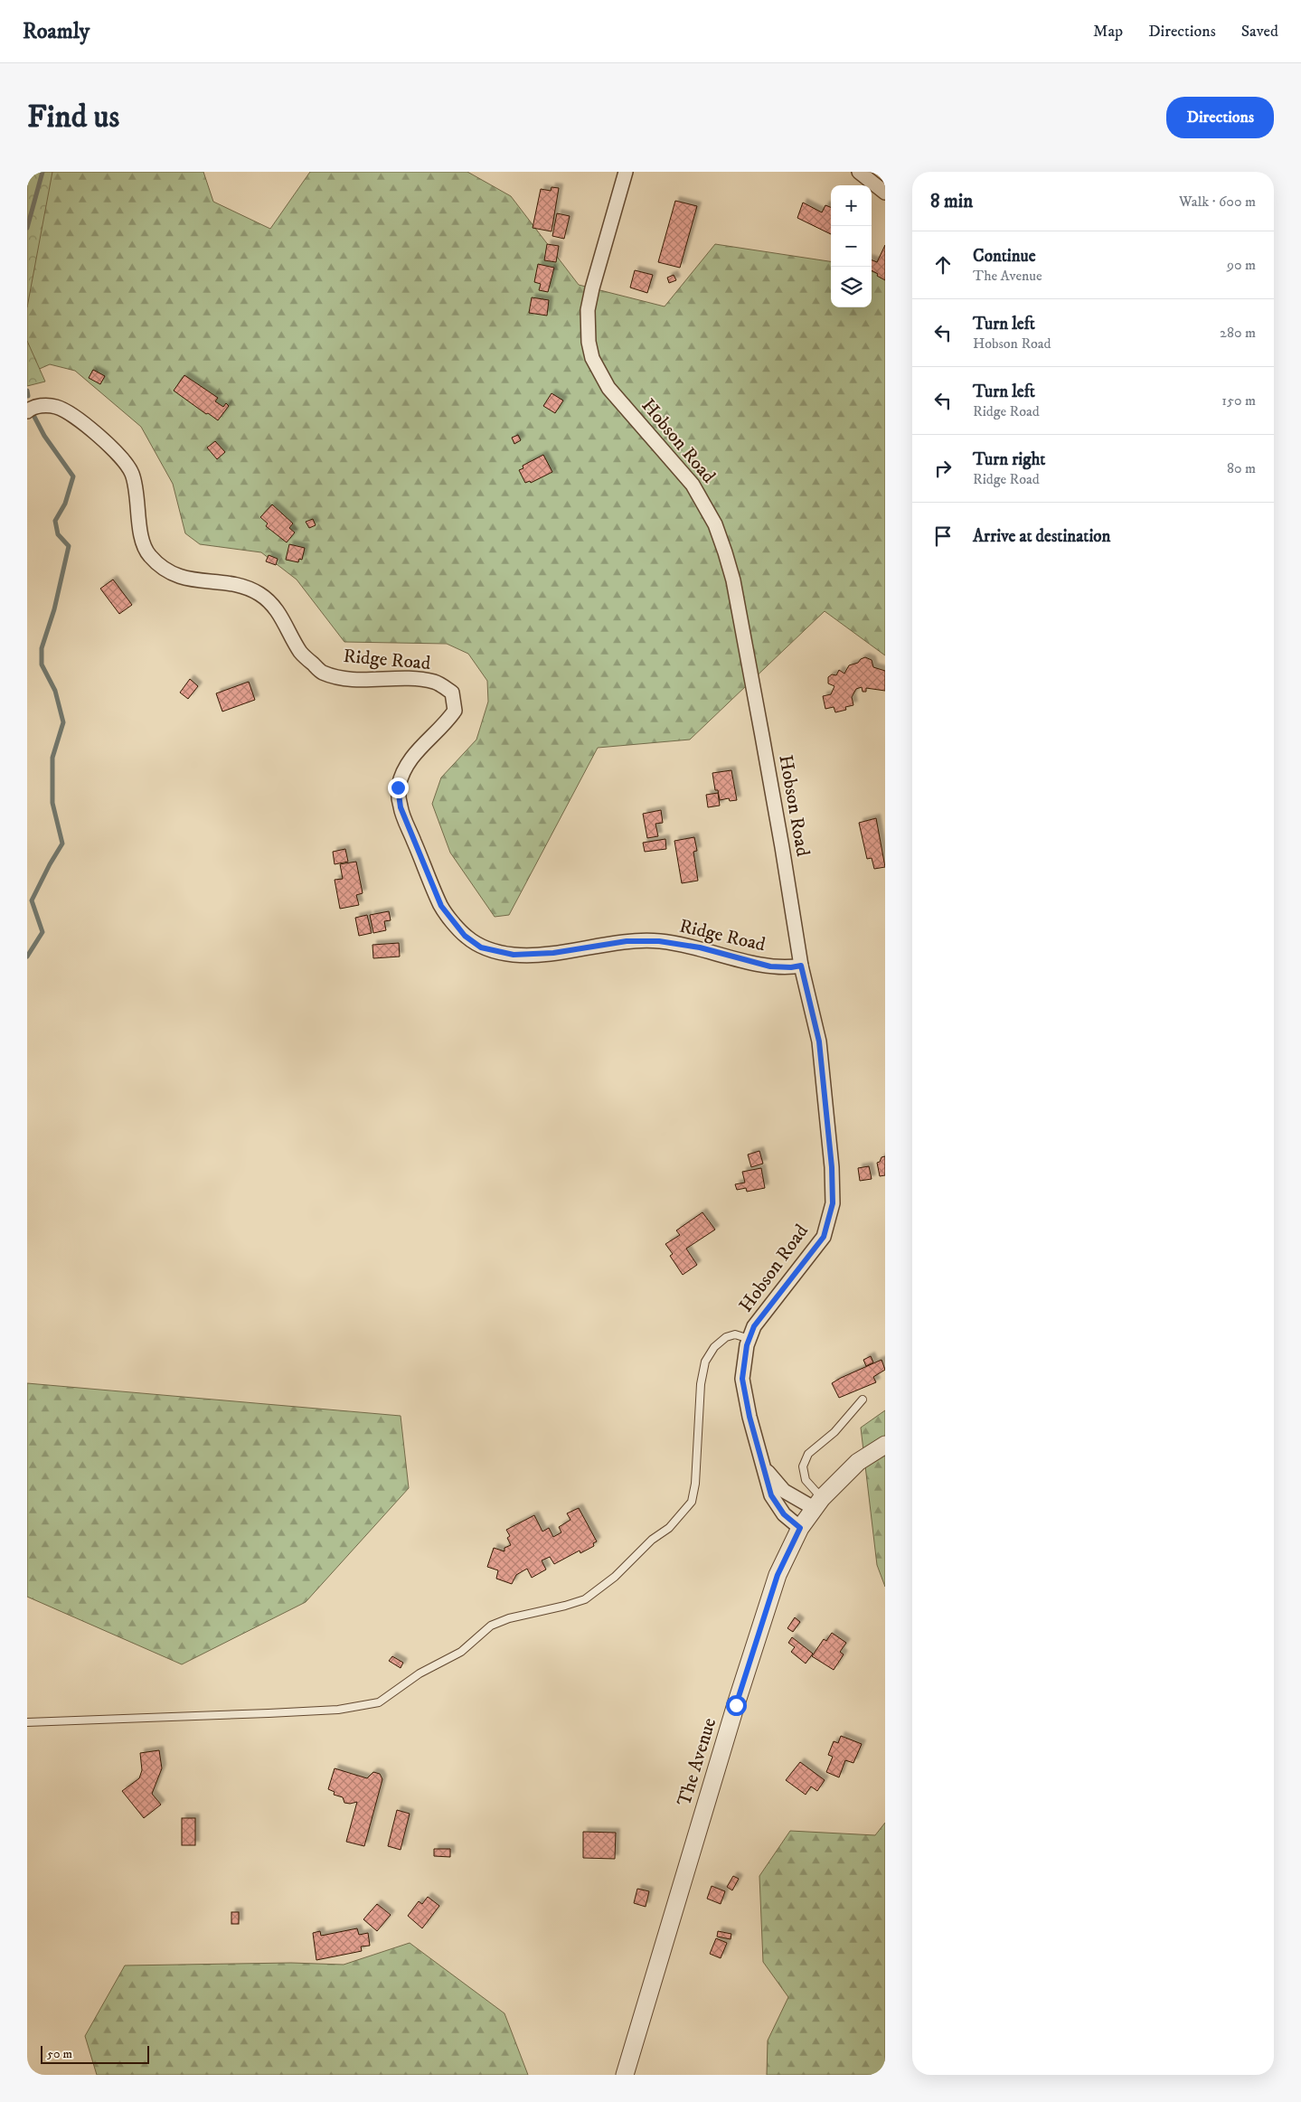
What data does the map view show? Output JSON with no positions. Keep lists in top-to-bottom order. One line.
{"streets":{"street":["Hobson Road","Ridge Road","The Avenue"]},"crossings":[["Hobson Road","Ridge Road"],["Hobson Road","The Avenue"]],"scale_bar":"50 m","page":{"header":"Roamly","nav":["Map","Directions","Saved"],"buttons":"Directions","title":"Find us","heading":["8 min","Walk · 600 m"],"map_buttons":["+","−"],"list":[["Continue","The Avenue","90 m"],["Turn left","Hobson Road","280 m"],["Turn left","Ridge Road","150 m"],["Turn right","Ridge Road","80 m"],"Arrive at destination"],"scale":"50 m"}}
